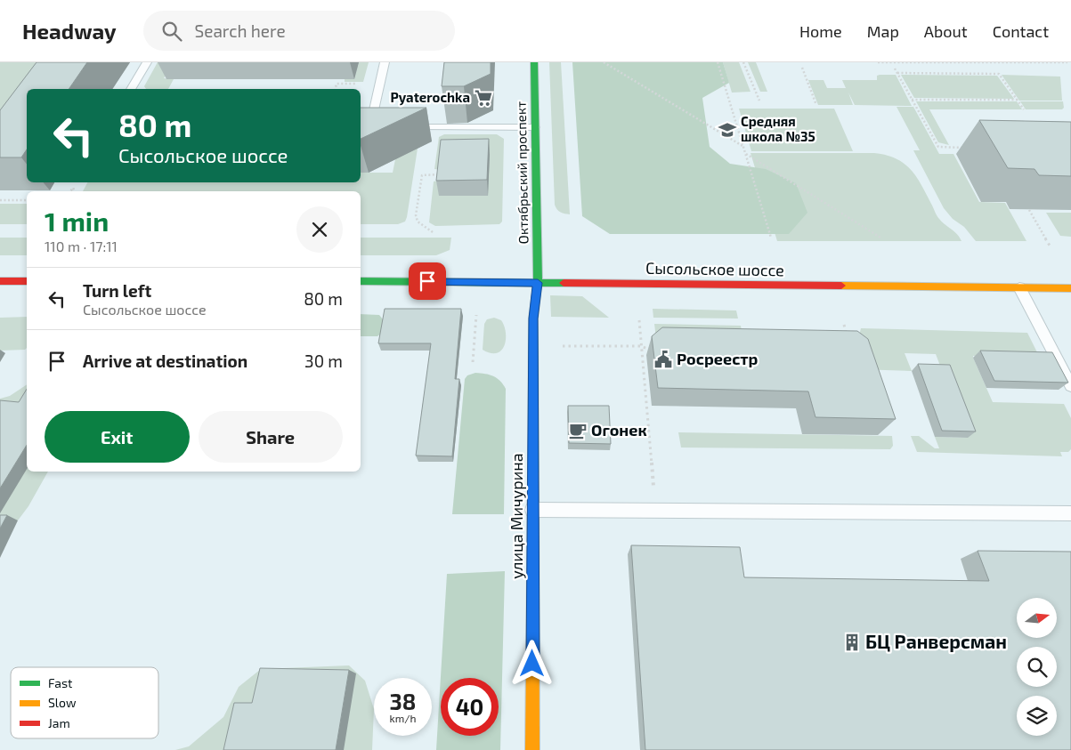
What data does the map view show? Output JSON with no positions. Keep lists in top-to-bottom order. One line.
{"streets":{"main road":["Октябрьский проспект","Сысольское шоссе","улица Мичурина"]},"crossings":[["Октябрьский проспект","Сысольское шоссе"],["Октябрьский проспект","улица Мичурина"],["Сысольское шоссе","улица Мичурина"]],"places":{"supermarket":["Pyaterochka"],"school or university":["Средняя школа №35"],"public building":["Росреестр"],"cafe":["Огонек"],"building":["БЦ Ранверсман"]},"legend":["Fast","Slow","Jam"],"north":"right","page":{"header":"Headway","search":"Search here","nav":["Home","Map","About","Contact"],"turn":["80 m","Сысольское шоссе"],"heading":["1 min","110 m · 17:11"],"list":[{"name":"Turn left","note":"Сысольское шоссе","value":"80 m"},{"name":"Arrive at destination","value":"30 m"}],"buttons":["Exit","Share"],"speed":"38 km/h","limit":"40"}}
